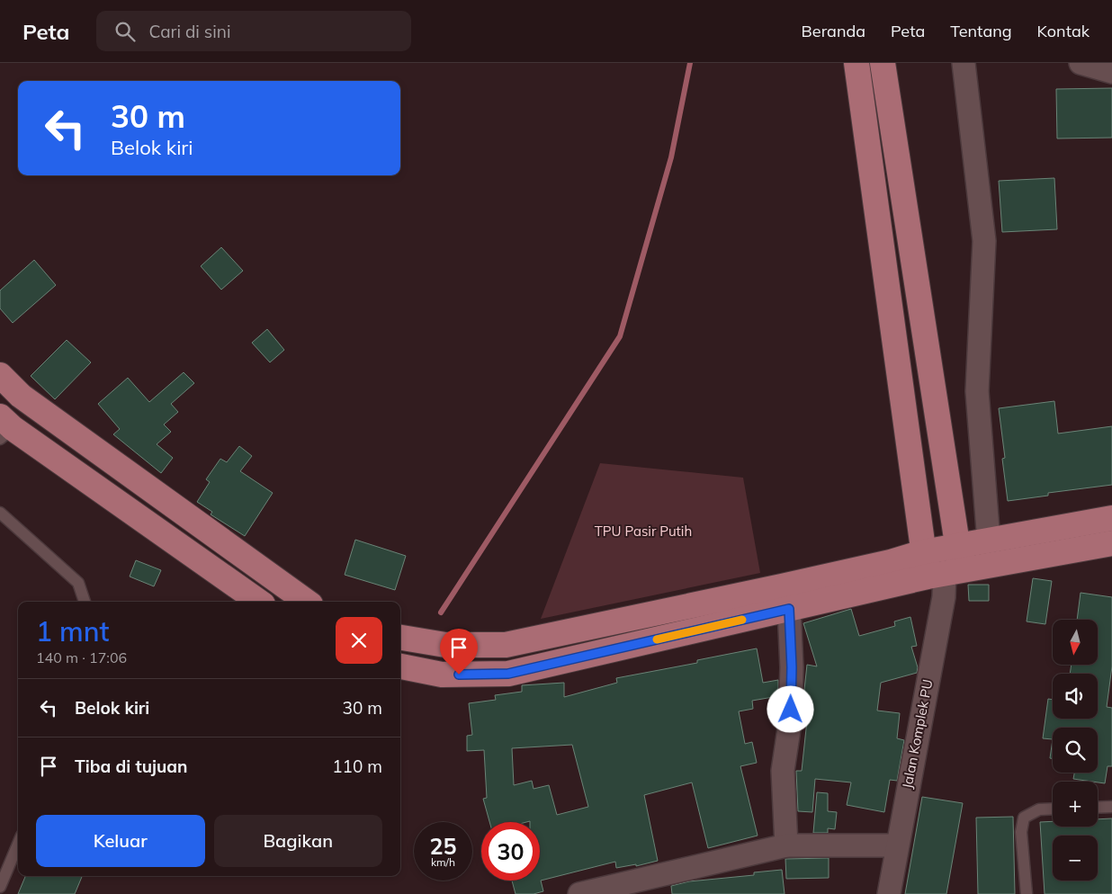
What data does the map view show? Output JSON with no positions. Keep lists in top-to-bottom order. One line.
{"streets":{"street":["Jalan Komplek PU"]},"parks":["TPU Pasir Putih"],"north":"bottom","page":{"header":"Peta","search":"Cari di sini","nav":["Beranda","Peta","Tentang","Kontak"],"turn":["30 m","Belok kiri"],"heading":["1 mnt","140 m · 17:06"],"map_buttons":["+","−"],"list":[{"name":"Belok kiri","value":"30 m"},{"name":"Tiba di tujuan","value":"110 m"}],"buttons":["Keluar","Bagikan"],"speed":"25 km/h","limit":"30"}}
